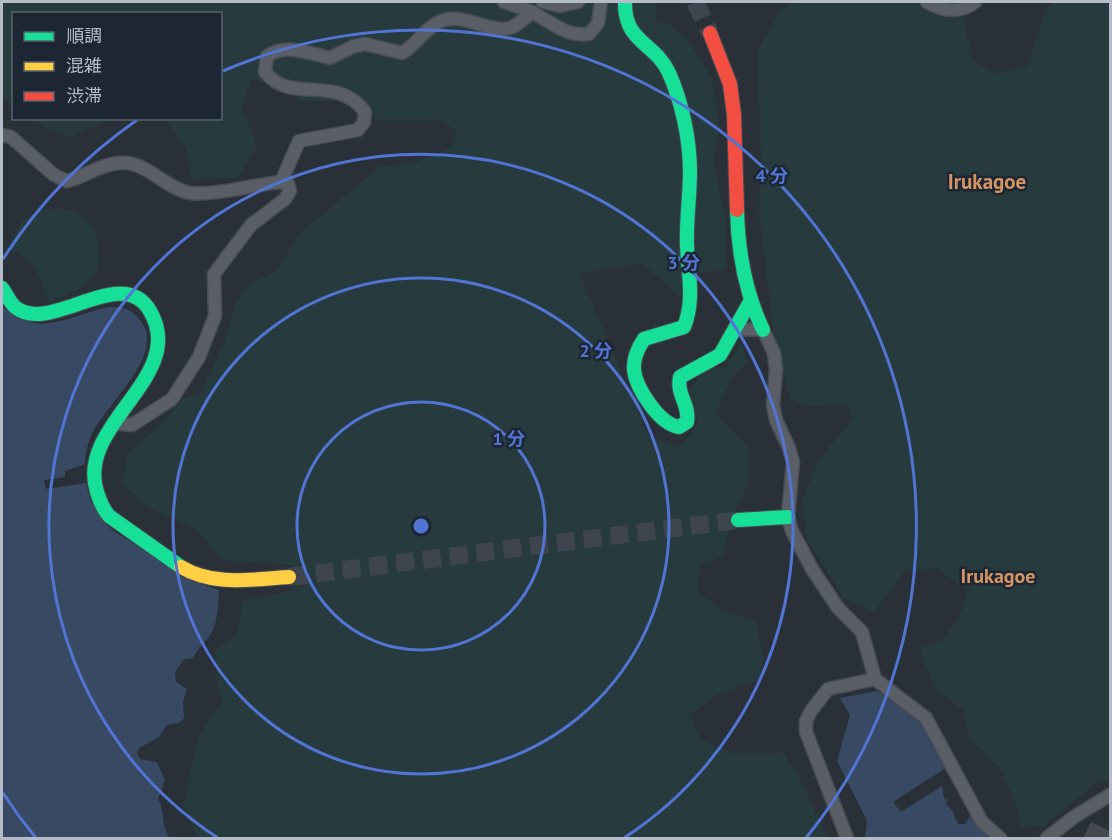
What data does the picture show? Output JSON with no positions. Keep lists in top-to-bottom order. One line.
{"districts":["Irukagoe","Irukagoe"],"legend":["順調","混雑","渋滞"],"rings":["4 分","3 分","2 分","1 分"]}
